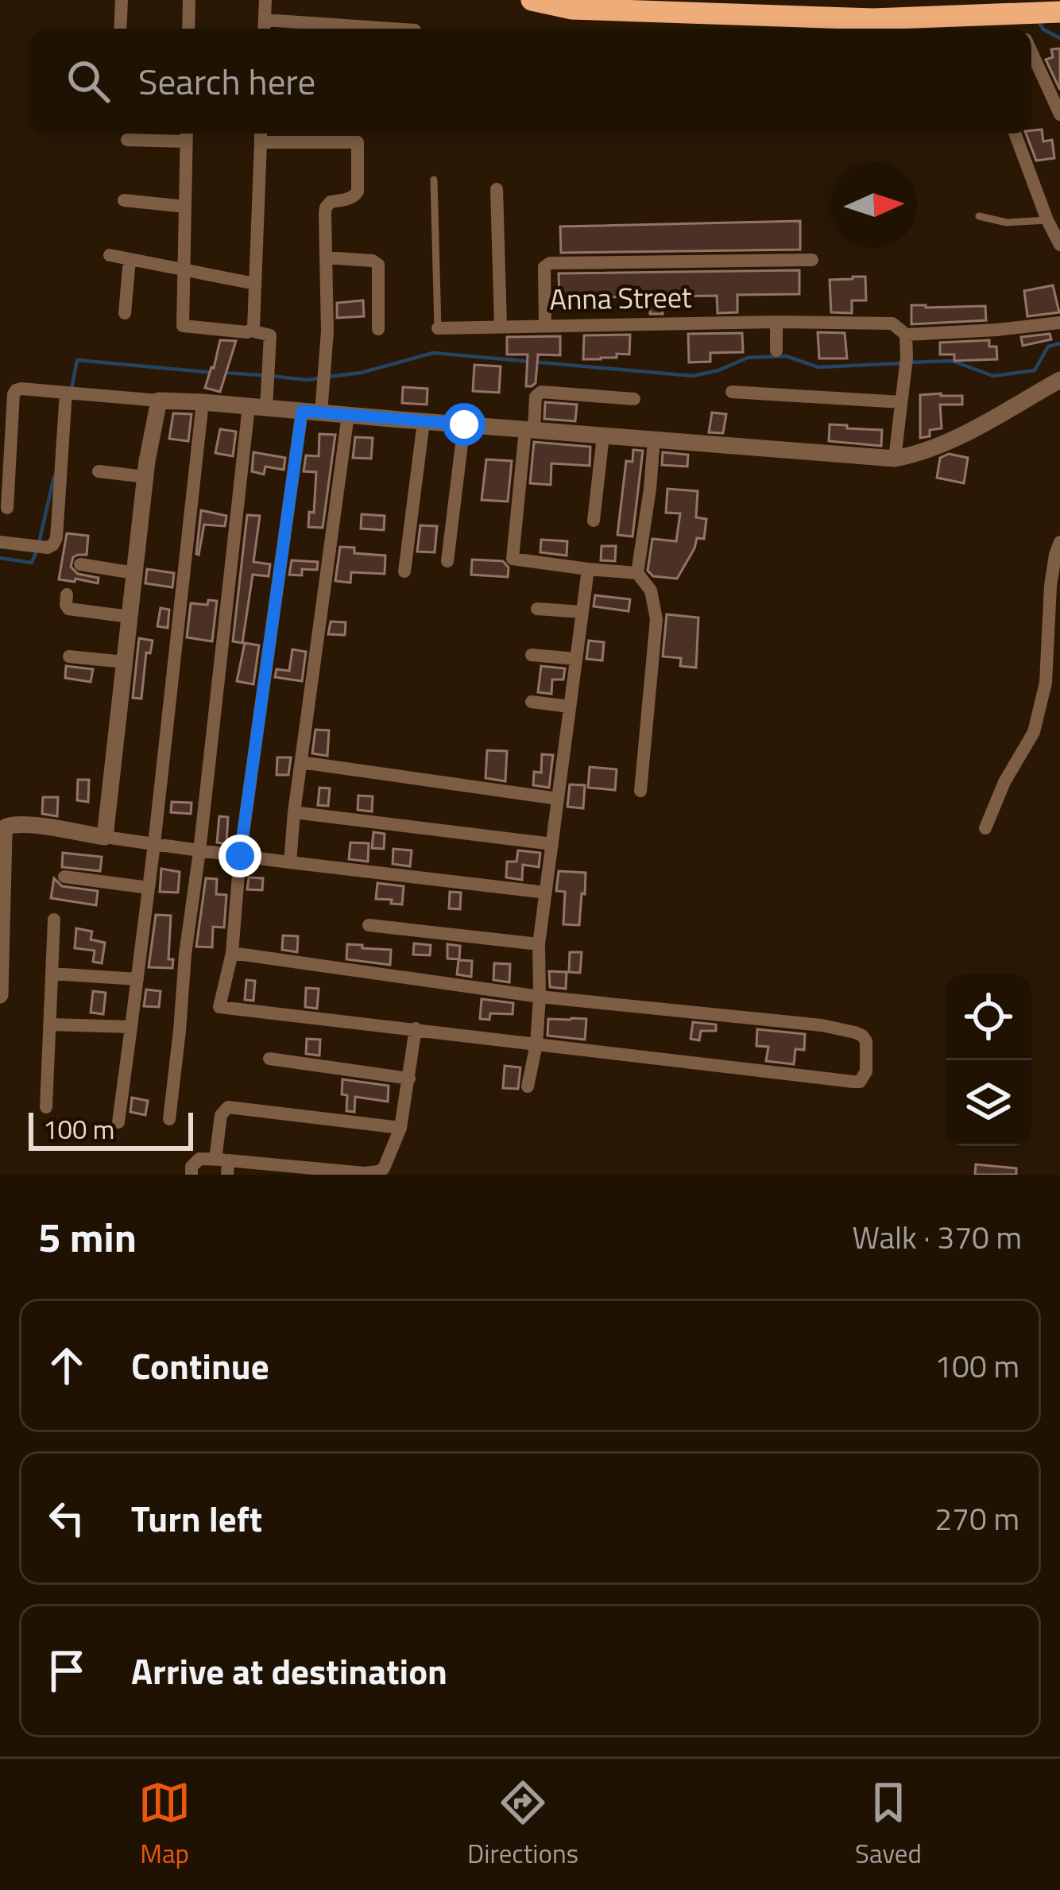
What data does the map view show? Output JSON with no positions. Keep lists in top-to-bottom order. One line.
{"streets":{"street":["Anna Street"]},"scale_bar":"100 m","north":"right","page":{"search":"Search here","scale":"100 m","heading":["5 min","Walk · 370 m"],"list":[["Continue","100 m"],["Turn left","270 m"],"Arrive at destination"],"nav":["Map","Directions","Saved"]}}
